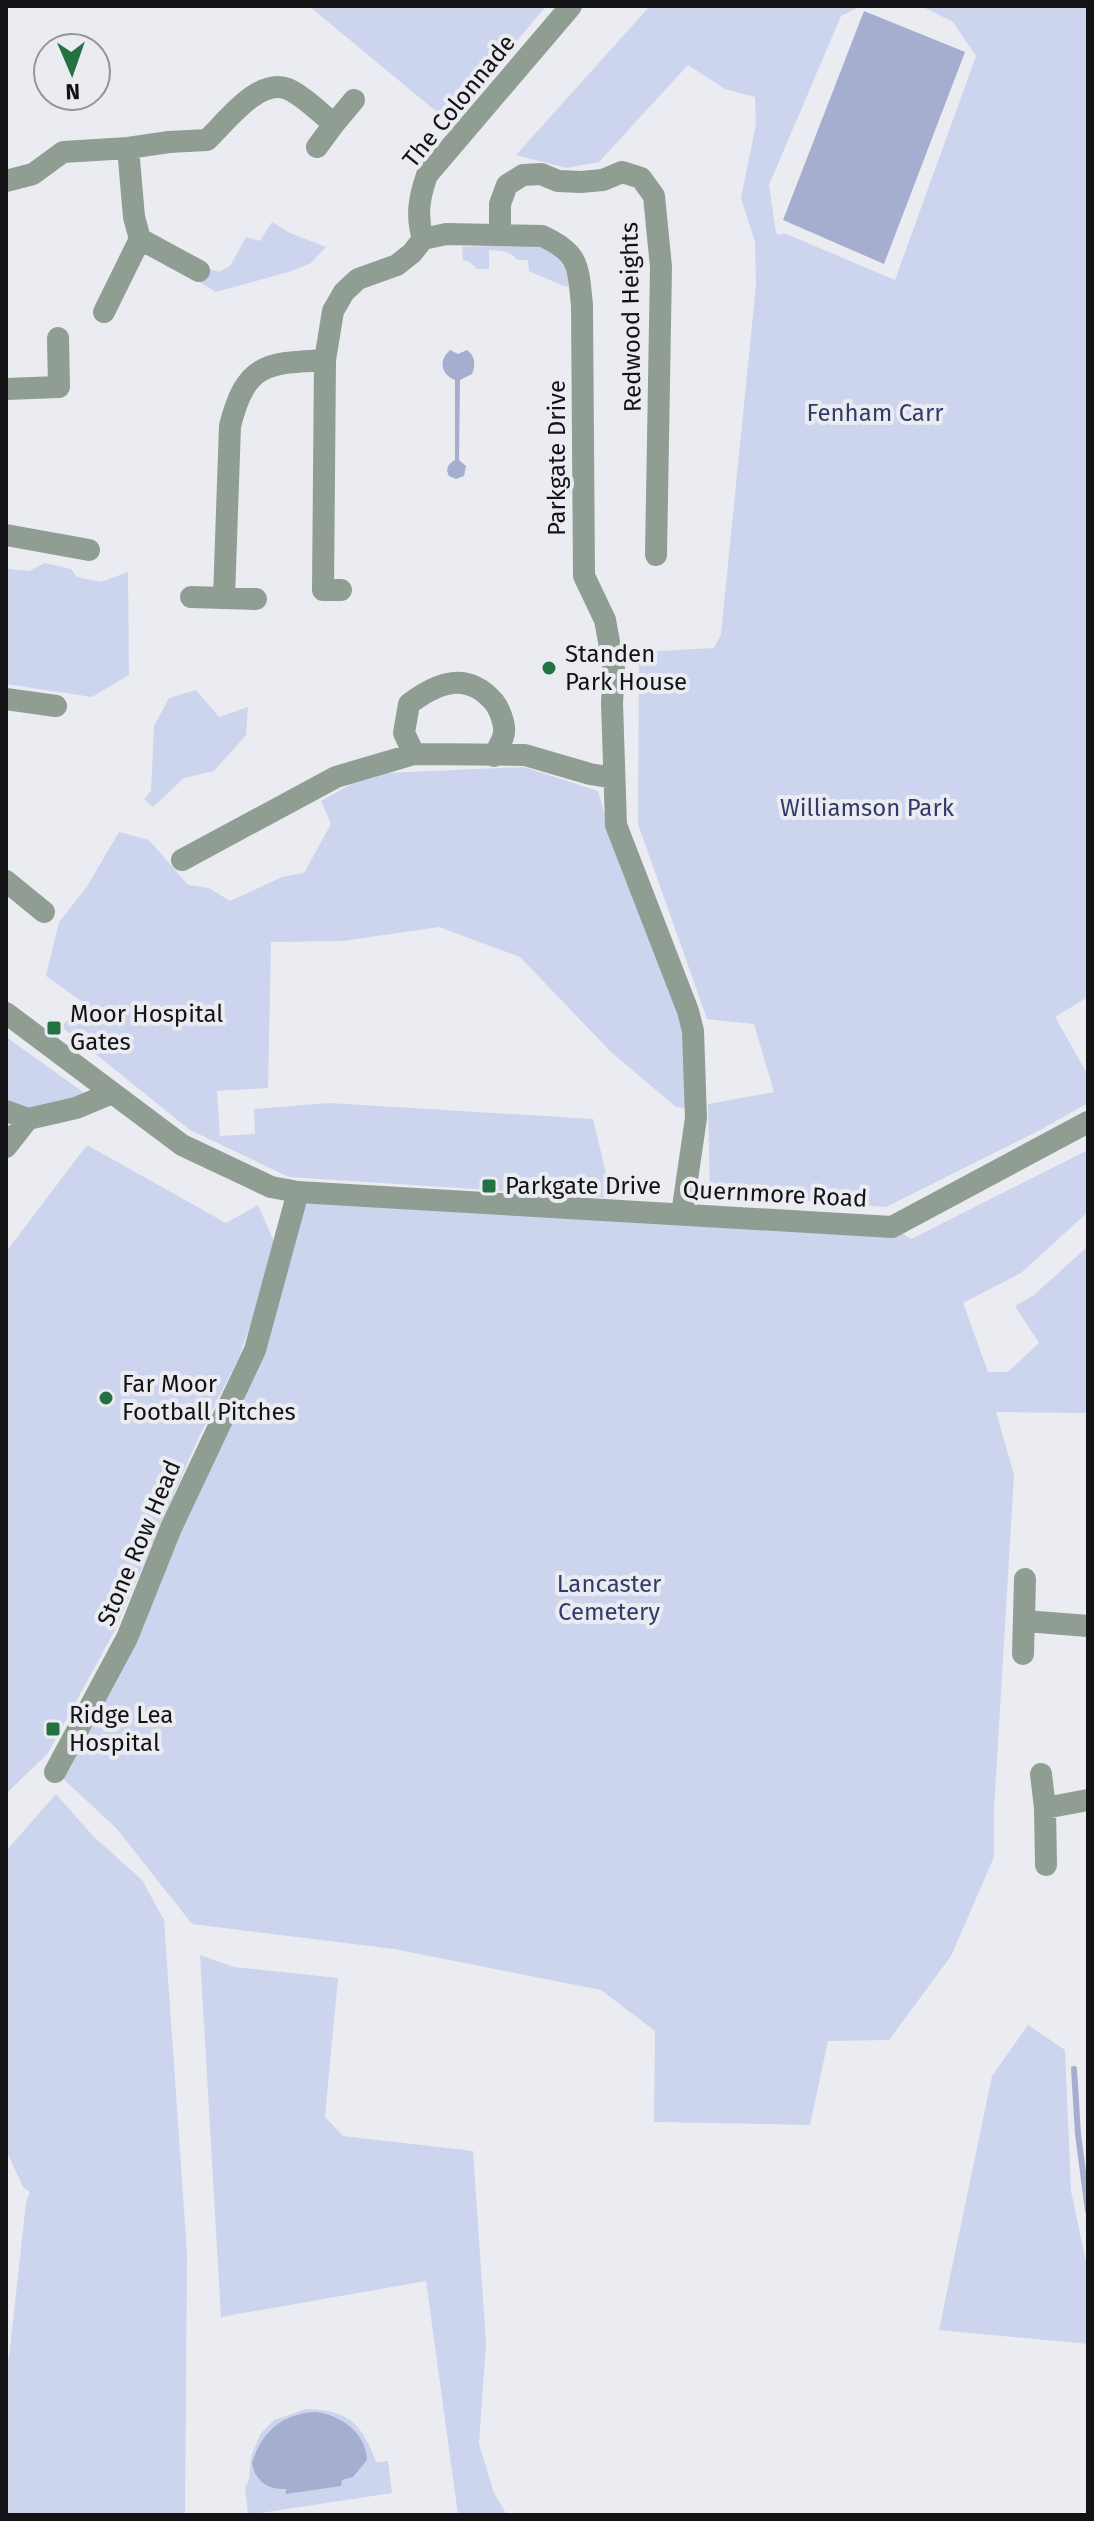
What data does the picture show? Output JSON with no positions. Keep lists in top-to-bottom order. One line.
{"streets":{"street":["The Colonnade","Redwood Heights","Parkgate Drive","Quernmore Road","Stone Row Head"]},"crossings":[["The Colonnade","Parkgate Drive"],["Redwood Heights","Parkgate Drive"],["Parkgate Drive","Quernmore Road"],["Quernmore Road","Stone Row Head"]],"parks":["Fenham Carr","Williamson Park","Lancaster Cemetery"],"places":{"other":["Standen Park House","Far Moor Football Pitches"],"transit":["Moor Hospital Gates","Parkgate Drive","Ridge Lea Hospital"]},"north":"bottom"}
